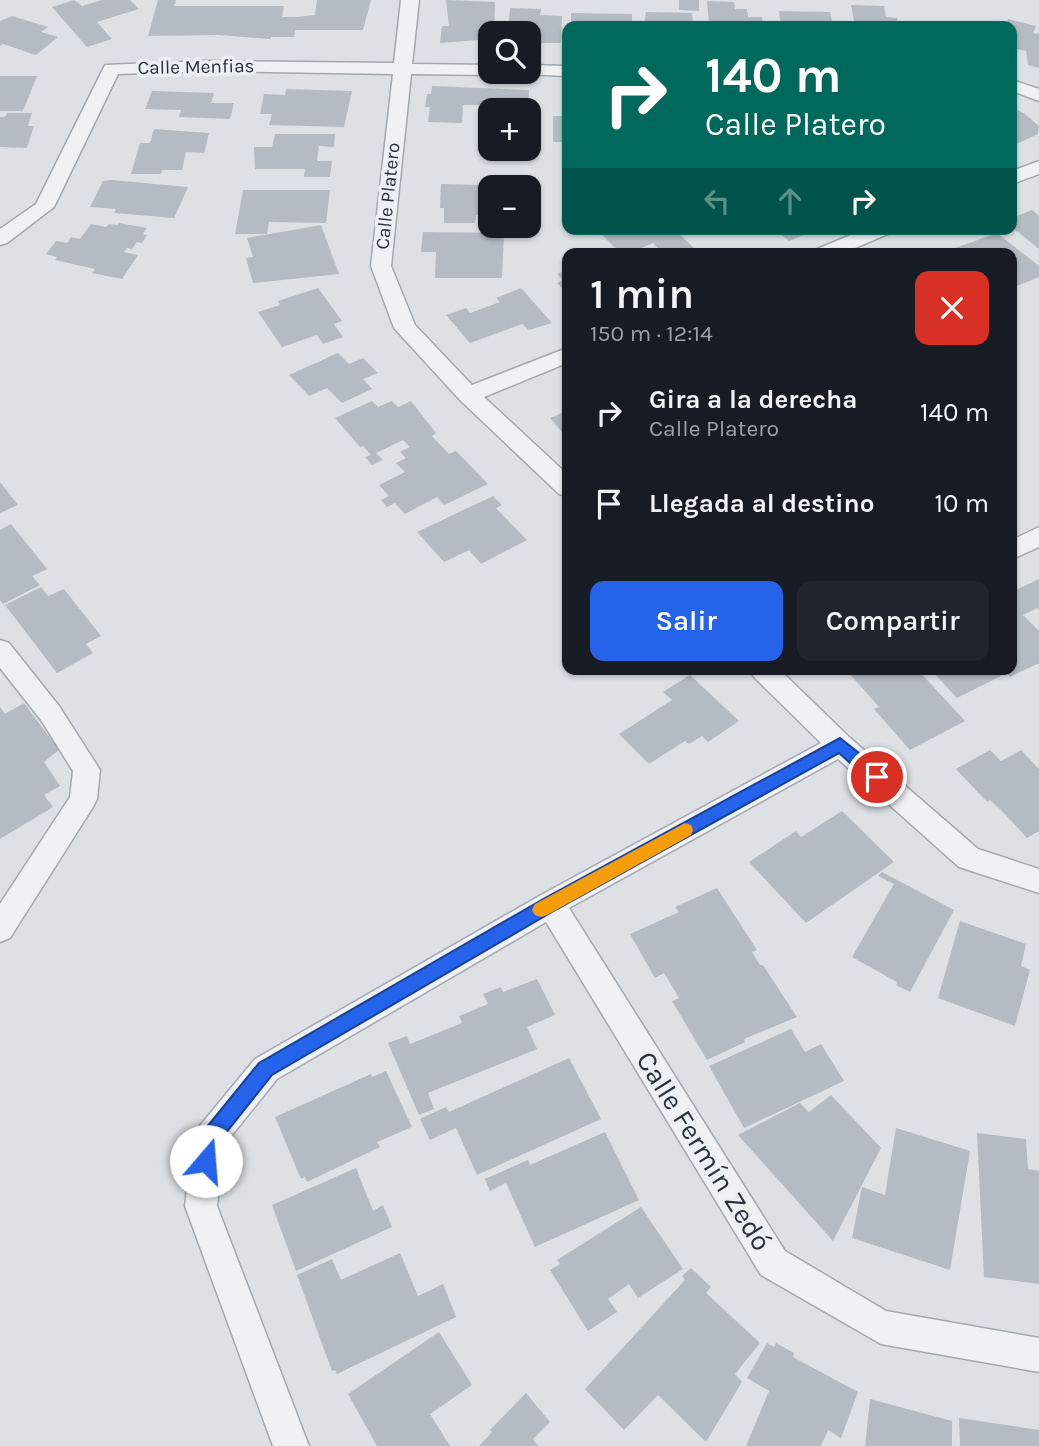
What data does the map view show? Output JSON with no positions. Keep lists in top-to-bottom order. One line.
{"streets":{"street":["Calle Menfias","Calle Platero","Calle Fermín Zedó"]},"crossings":[["Calle Menfias","Calle Platero"]],"page":{"map_buttons":["+","−"],"turn":["140 m","Calle Platero"],"heading":["1 min","150 m · 12:14"],"list":[{"name":"Gira a la derecha","note":"Calle Platero","value":"140 m"},{"name":"Llegada al destino","value":"10 m"}],"buttons":["Salir","Compartir"]}}
